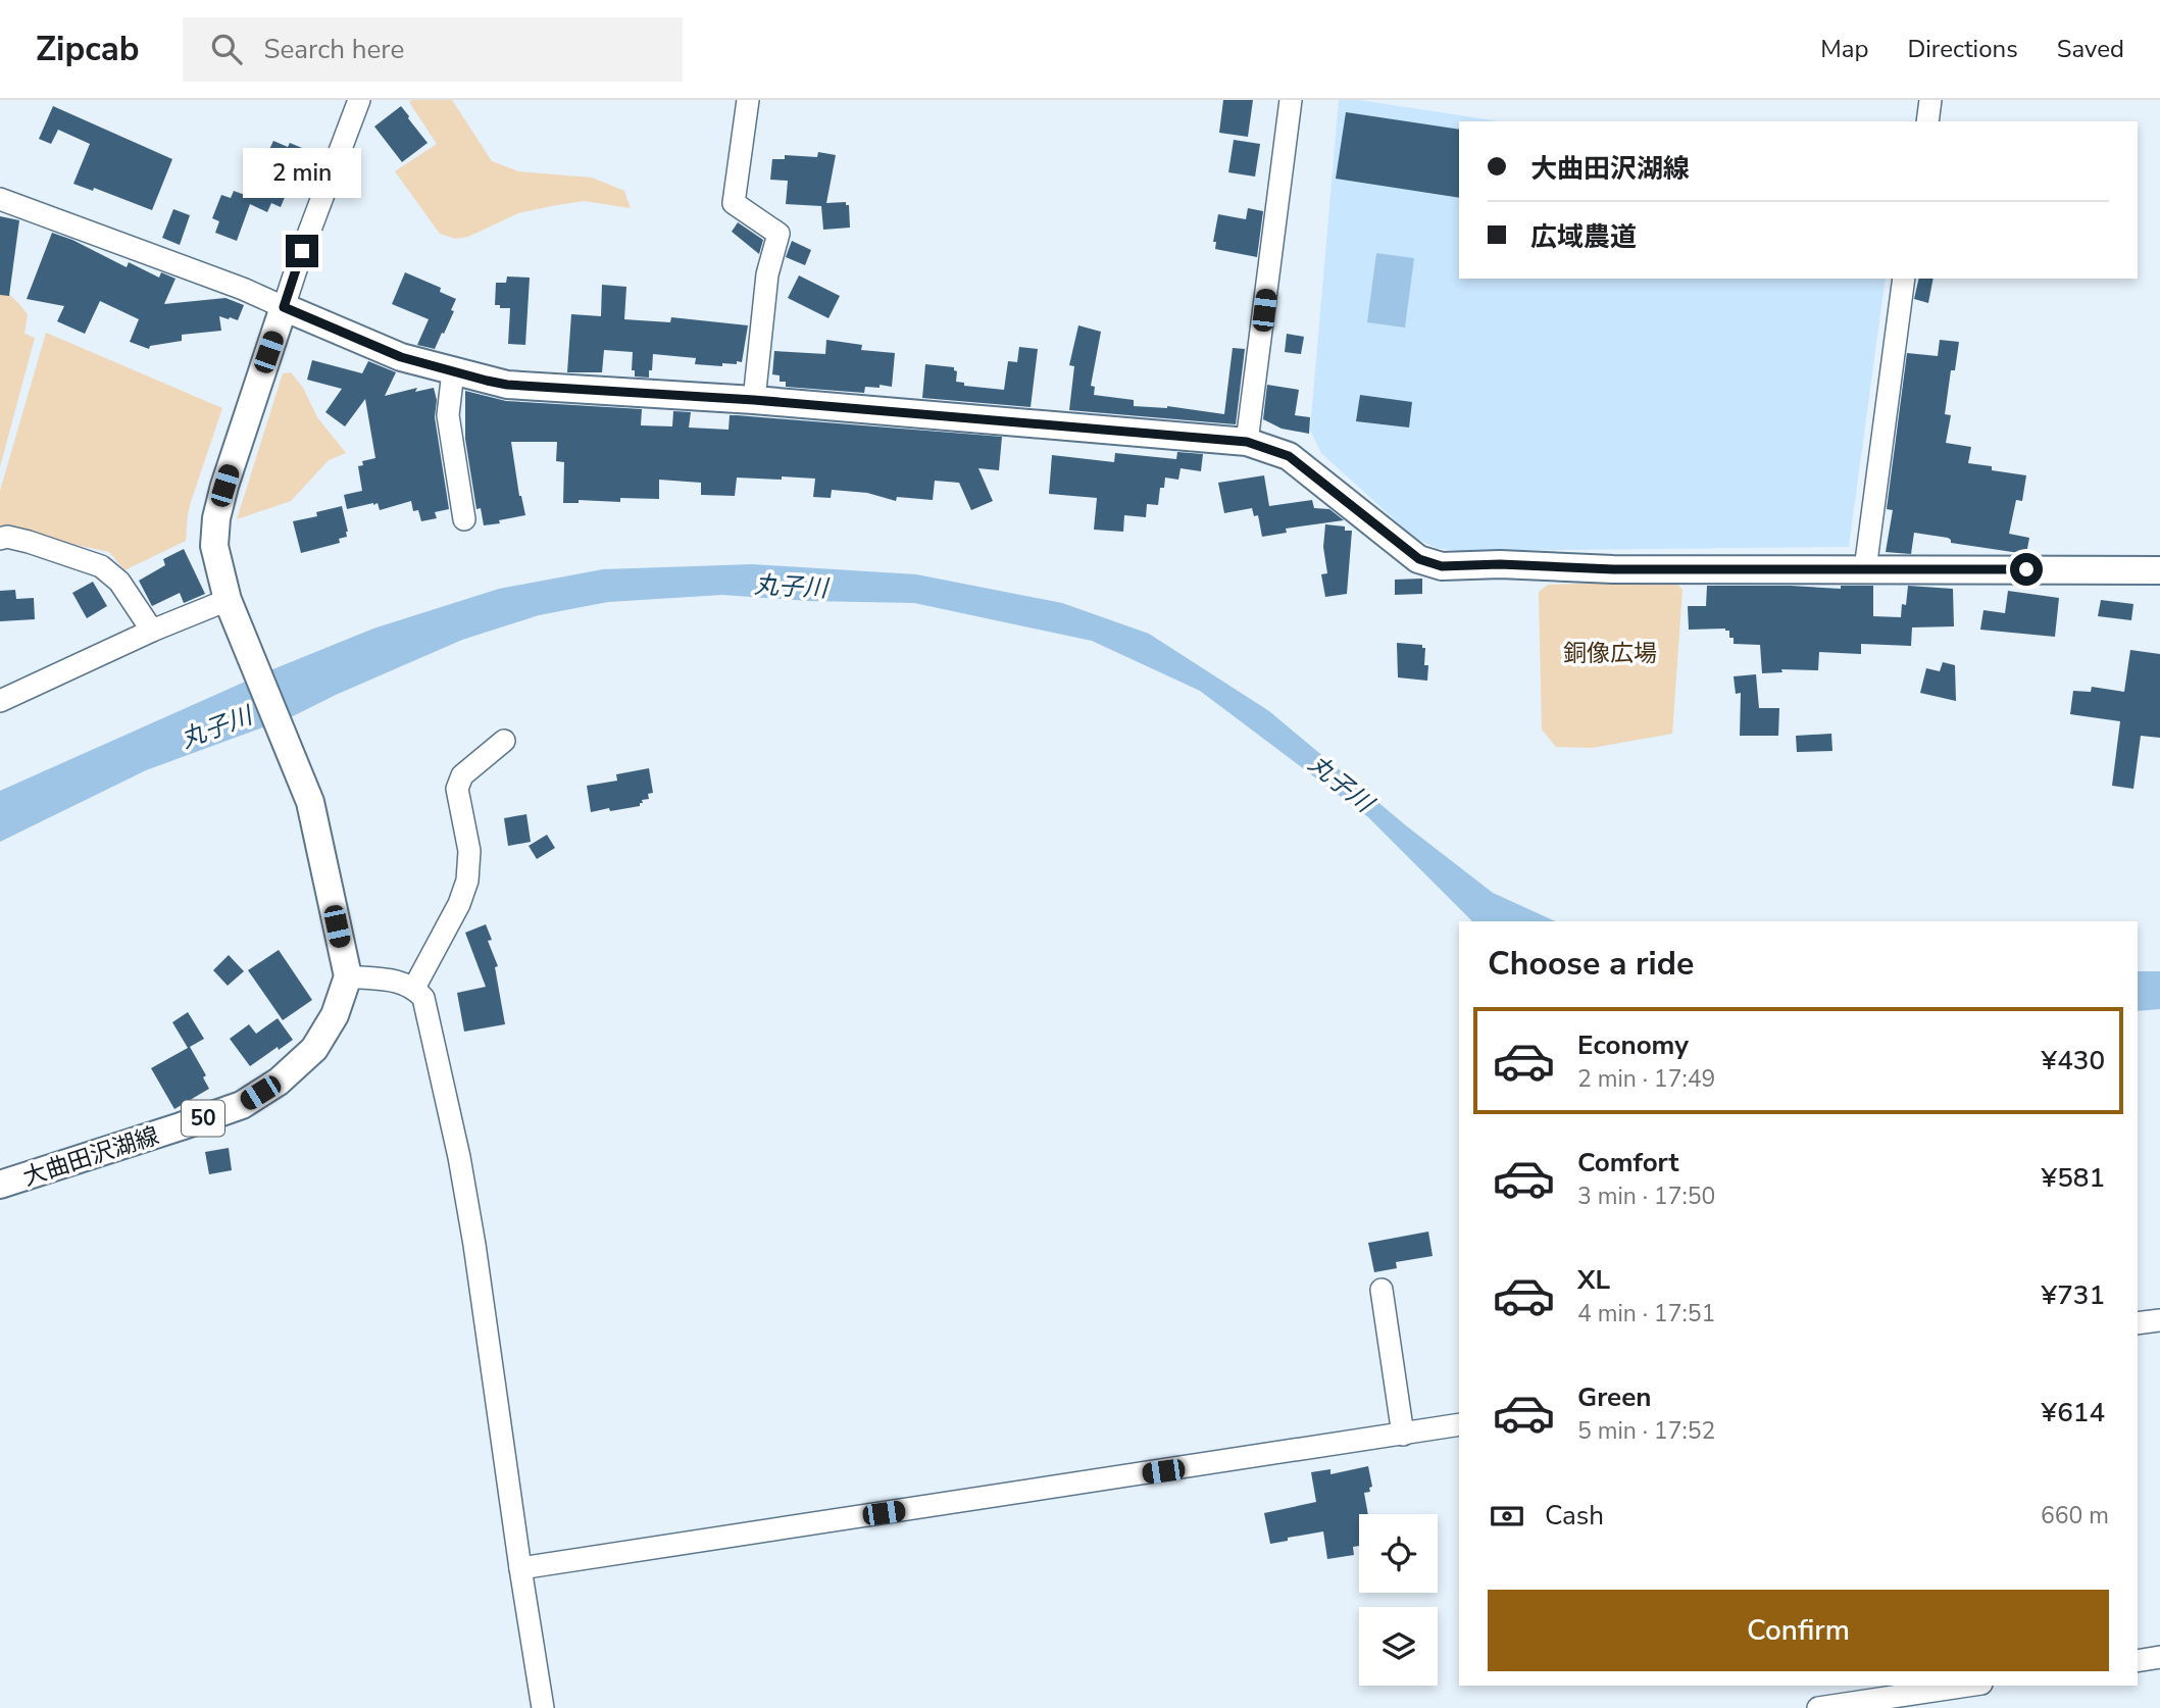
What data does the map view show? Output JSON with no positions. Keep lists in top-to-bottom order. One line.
{"streets":{"main road":["50","大曲田沢湖線"]},"water":["丸子川"],"parks":["銅像広場"],"page":{"header":"Zipcab","search":"Search here","nav":["Map","Directions","Saved"],"banner":["大曲田沢湖線","広域農道"],"bubble":"2 min","heading":"Choose a ride","list":[{"name":"Economy","note":"2 min · 17:49","value":"¥430"},{"name":"Comfort","note":"3 min · 17:50","value":"¥581"},{"name":"XL","note":"4 min · 17:51","value":"¥731"},{"name":"Green","note":"5 min · 17:52","value":"¥614"}],"pay":["Cash","660 m"],"buttons":"Confirm"}}
